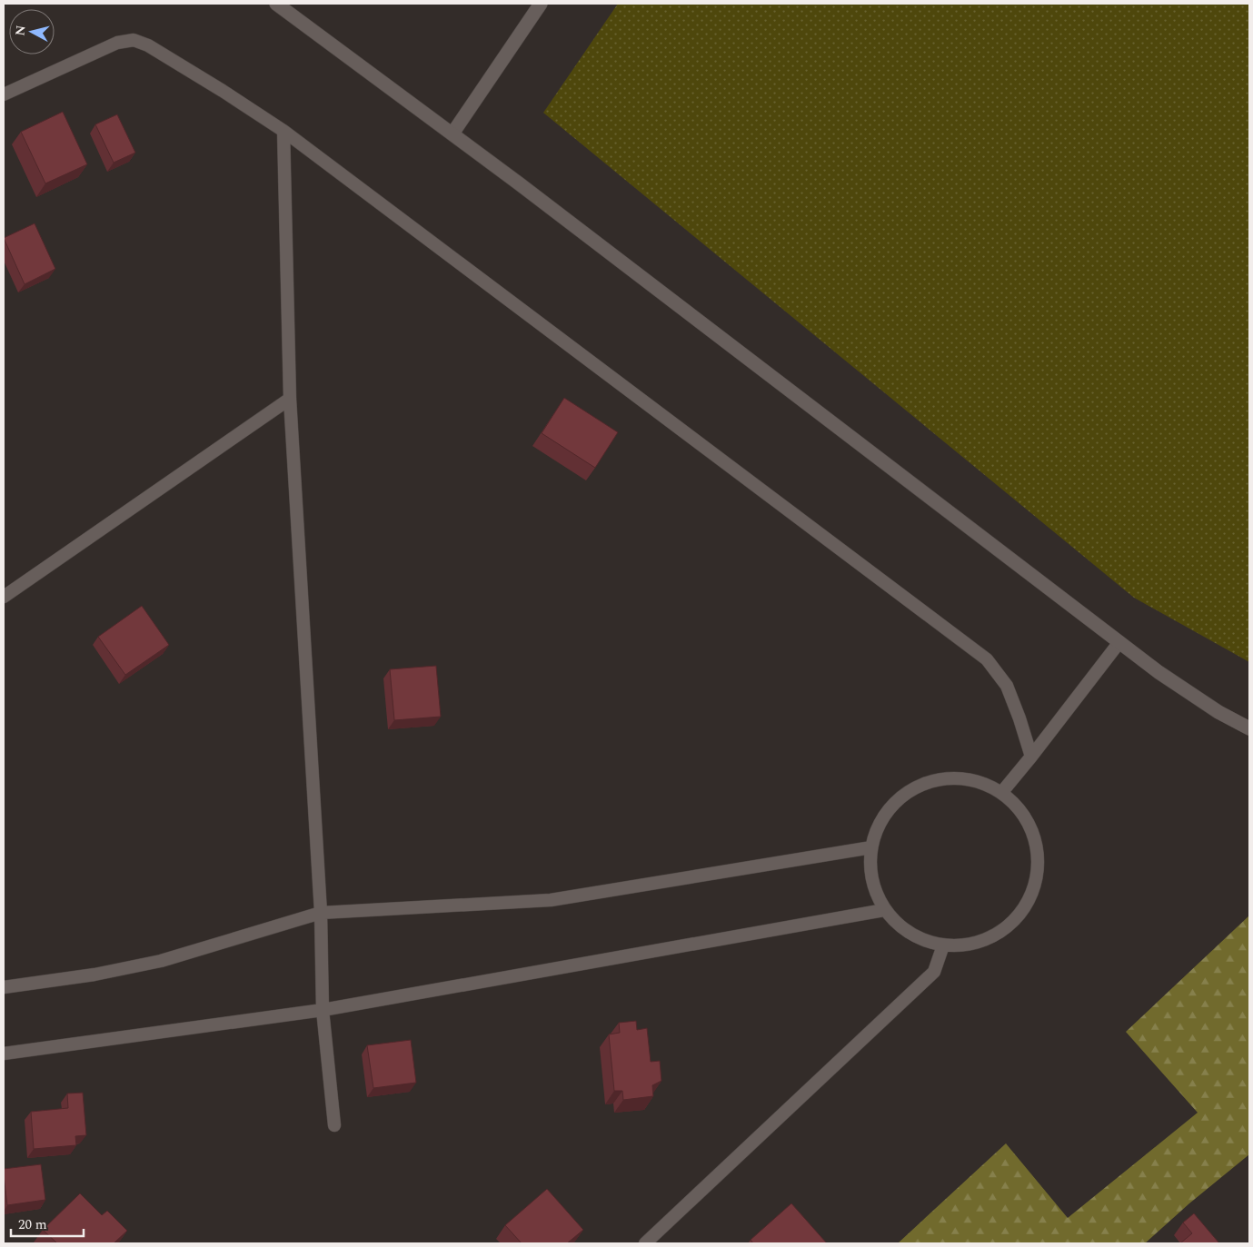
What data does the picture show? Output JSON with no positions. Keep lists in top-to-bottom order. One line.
{"scale_bar":"20 m","north":"left"}
